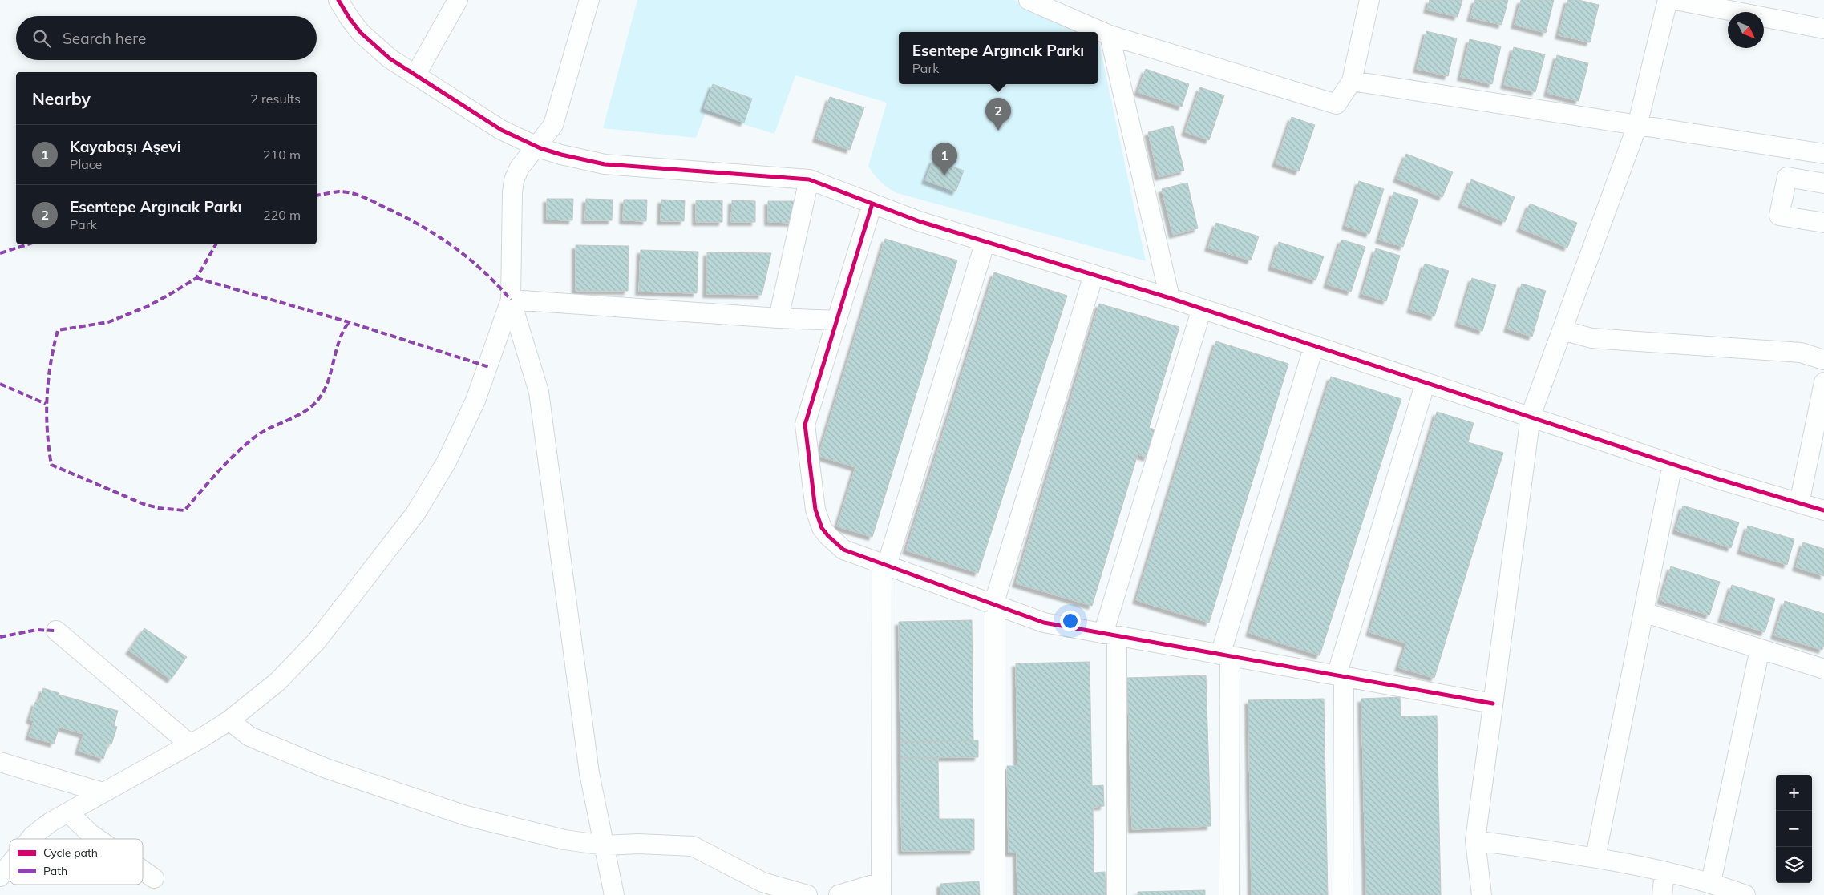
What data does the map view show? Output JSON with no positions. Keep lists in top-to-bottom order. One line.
{"legend":["Cycle path","Path"],"north":"bottom right","page":{"search":"Search here","popup":["Esentepe Argıncık Parkı","Park"],"heading":["Nearby","2 results"],"pins":["2","1"],"list":[{"mark":"1","name":"Kayabaşı Aşevi","note":"Place","value":"210 m"},{"mark":"2","name":"Esentepe Argıncık Parkı","note":"Park","value":"220 m"}],"map_buttons":["+","−"]}}
